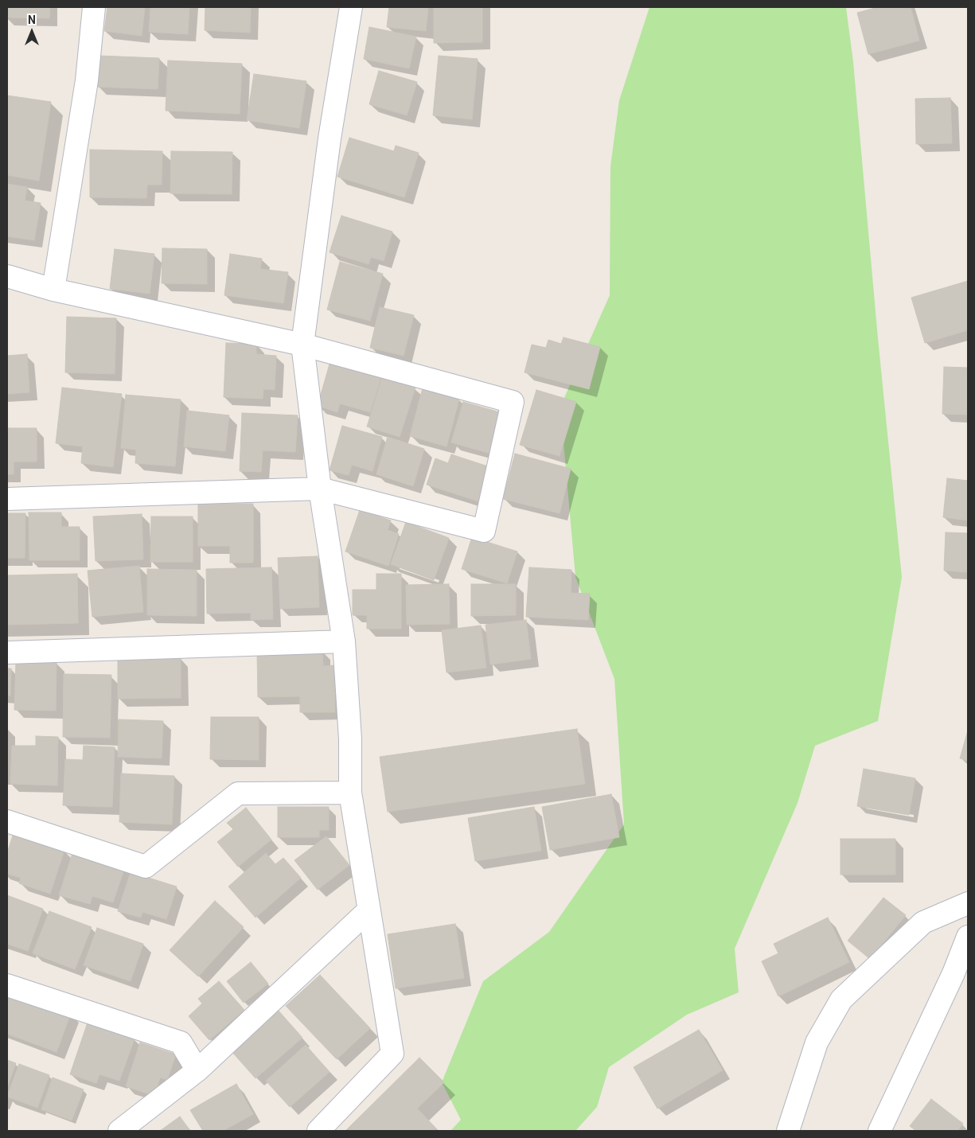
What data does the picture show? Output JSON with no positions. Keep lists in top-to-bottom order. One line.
{"north":"top"}
